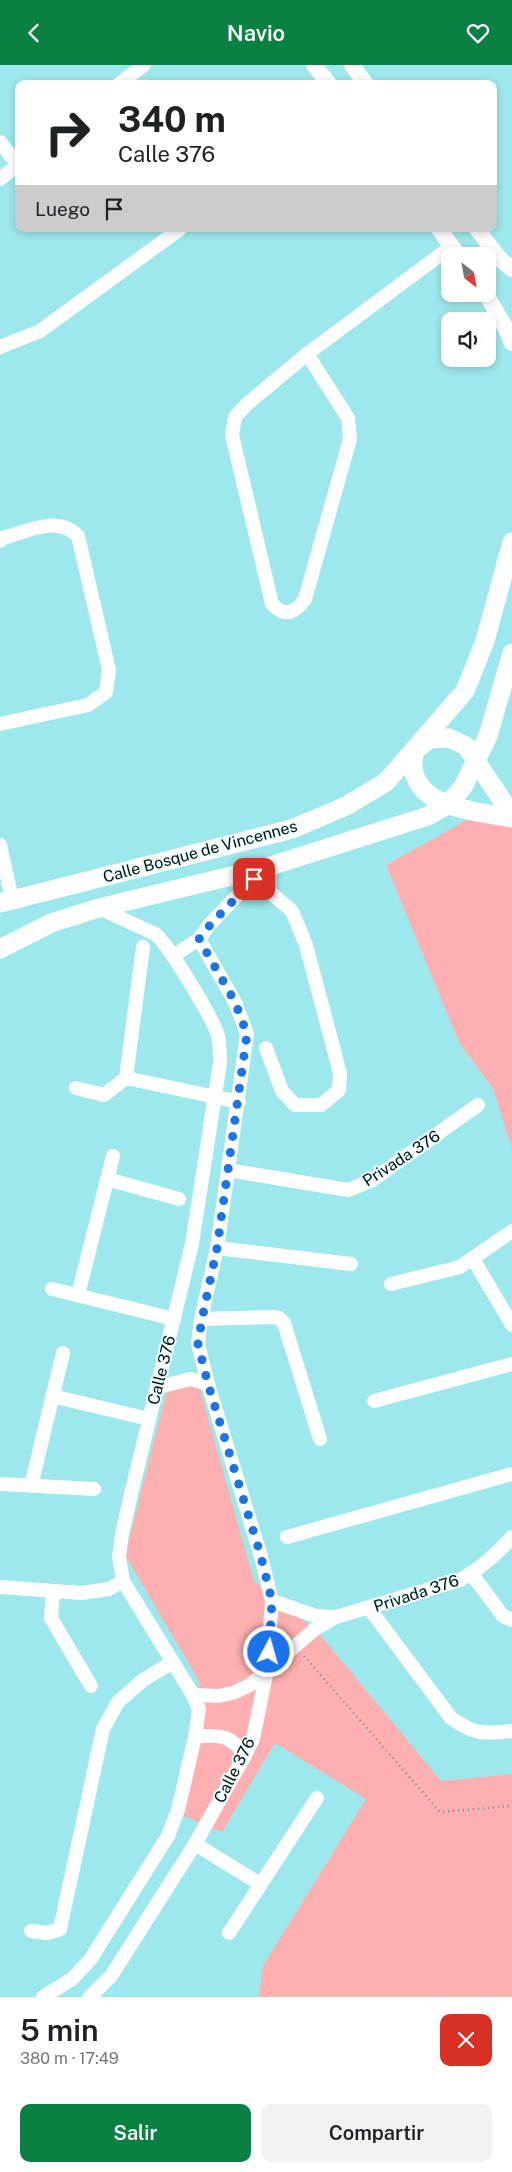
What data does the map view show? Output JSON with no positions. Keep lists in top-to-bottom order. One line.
{"streets":{"main road":["Calle Bosque de Vincennes"],"street":["Privada 376","Calle 376"]},"crossings":[["Calle Bosque de Vincennes","Calle 376"],["Privada 376","Calle 376"]],"north":"bottom right","page":{"header":"Navio","turn":["340 m","Calle 376"],"then":"Luego","heading":["5 min","380 m · 17:49"],"buttons":["Salir","Compartir"]}}
